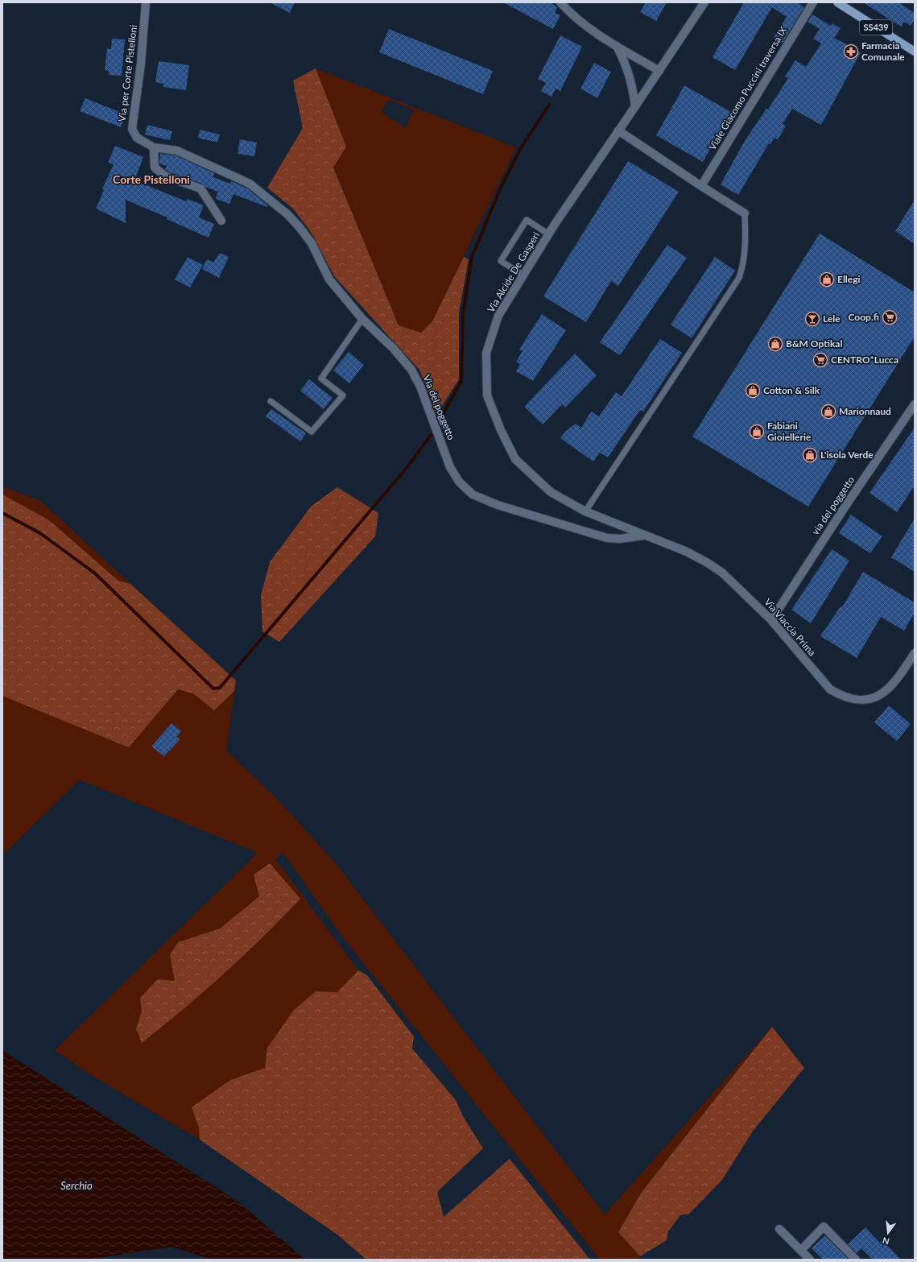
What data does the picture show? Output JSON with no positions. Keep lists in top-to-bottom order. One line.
{"streets":{"main road":["SS439"],"street":["Via per Corte Pistelloni","Viale Giacomo Puccini traversa IX","Via Alcide De Gasperi","Via del poggetto","via del poggetto","Via Viaccia Prima"]},"crossings":[["Via per Corte Pistelloni","Via del poggetto"],["Via Alcide De Gasperi","Via Viaccia Prima"],["Via del poggetto","Via Viaccia Prima"],["via del poggetto","Via Viaccia Prima"]],"districts":["Corte Pistelloni"],"water":["Serchio"],"places":{"pharmacy":["Farmacia Comunale"],"shop":["Ellegi","B&M Optikal","Cotton & Silk","Marionnaud","Fabiani Gioiellerie","L'isola Verde"],"supermarket":["Coop.fi","CENTRO*Lucca"],"bar":["Lele"]},"north":"bottom"}
